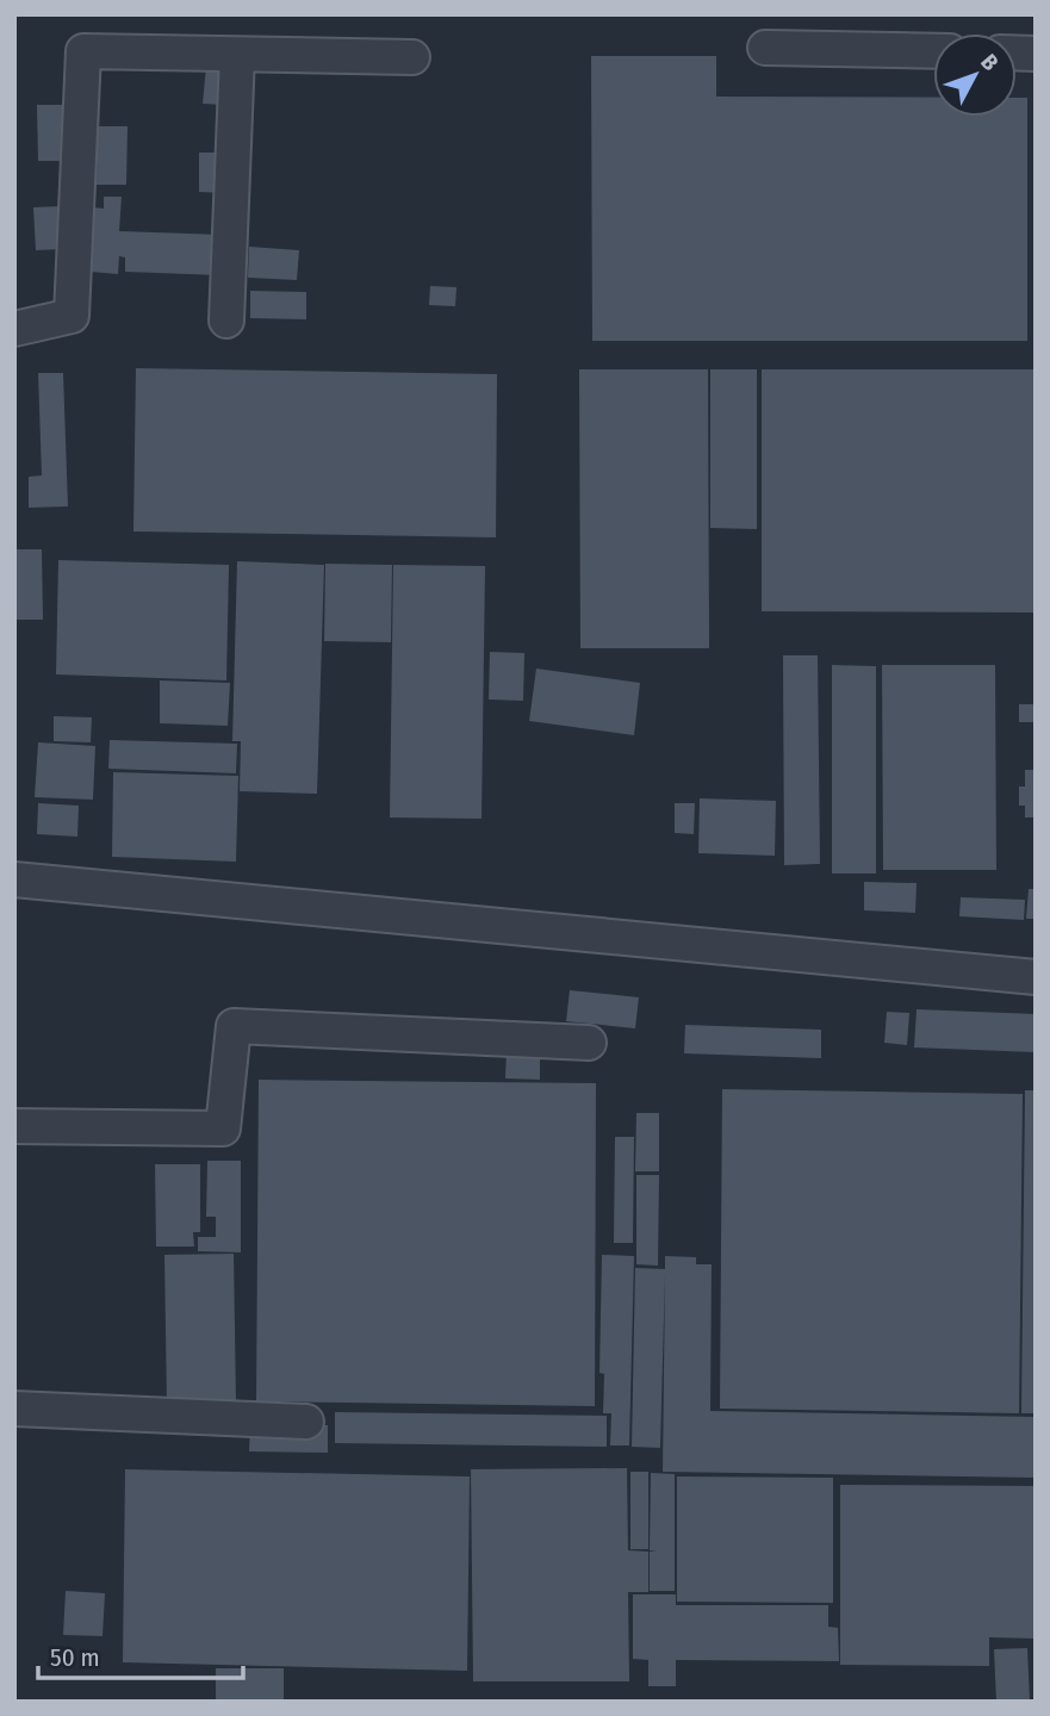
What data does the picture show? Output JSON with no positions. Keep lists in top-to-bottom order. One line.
{"scale_bar":"50 m","north":"top right"}
